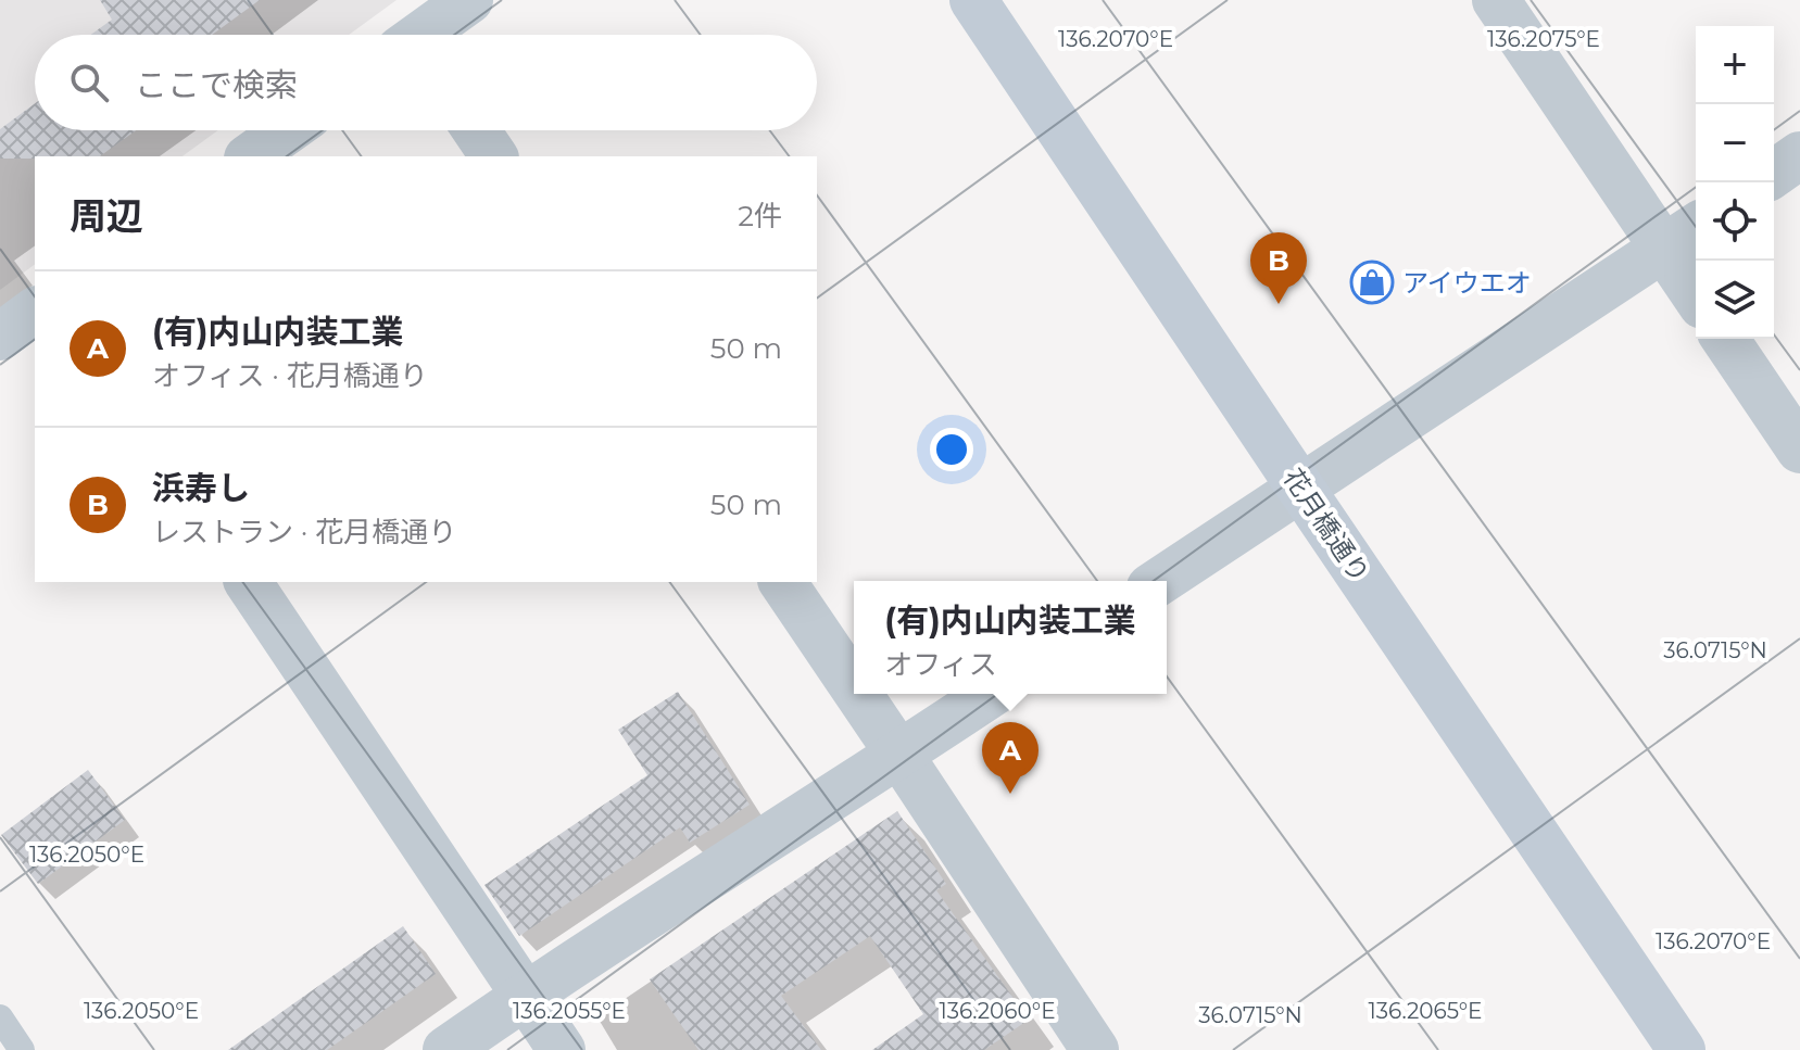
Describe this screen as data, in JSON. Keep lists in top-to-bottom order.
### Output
{
  "streets": {
    "street": ["花月橋通り"]
  },
  "places": {
    "shop": ["アイウエオ"]
  },
  "page": {
    "map_buttons": ["+", "−"],
    "search": "ここで検索",
    "heading": ["周辺", "2件"],
    "pins": ["B", "A"],
    "list": [
      {
        "mark": "A",
        "name": "(有)内山内装工業",
        "note": "オフィス · 花月橋通り",
        "value": "50 m"
      },
      {
        "mark": "B",
        "name": "浜寿し",
        "note": "レストラン · 花月橋通り",
        "value": "50 m"
      }
    ],
    "popup": ["(有)内山内装工業", "オフィス"]
  },
  "coordinates": [
    "136.2070°E",
    "136.2075°E",
    "36.0715°N",
    "136.2050°E",
    "136.2055°E",
    "136.2060°E",
    "136.2065°E"
  ]
}
